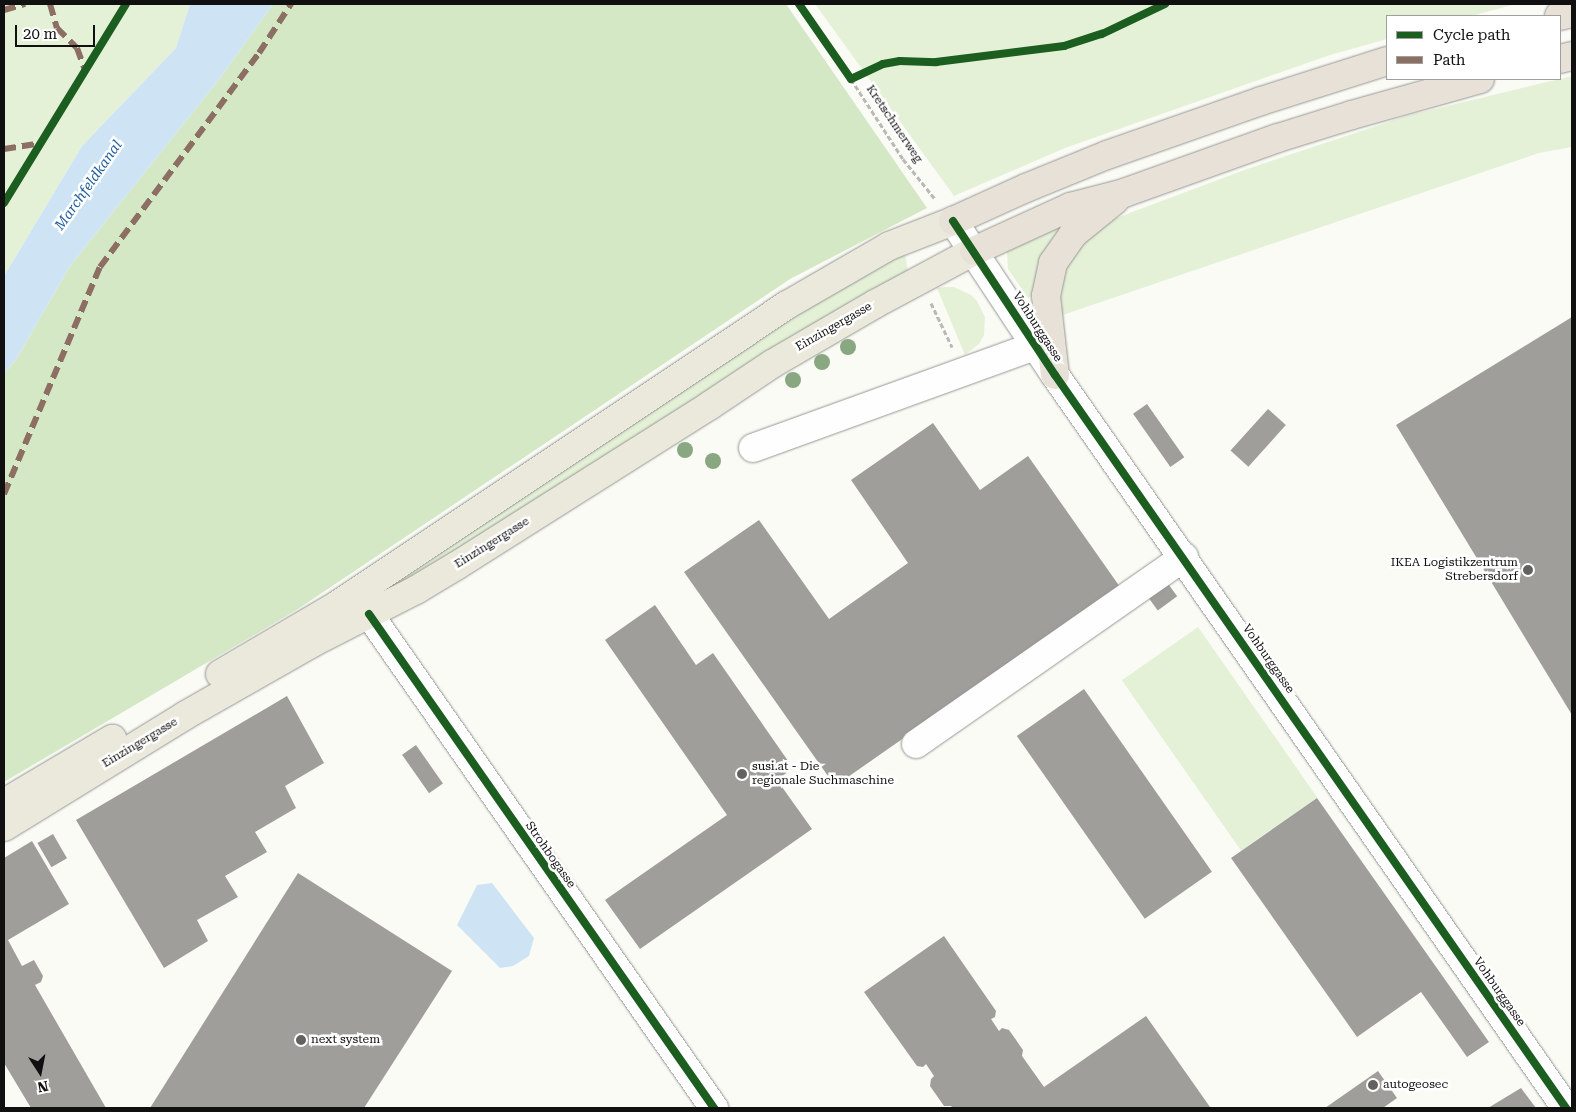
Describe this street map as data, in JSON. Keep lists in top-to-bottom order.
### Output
{
  "streets": {
    "main road": ["Einzingergasse"],
    "street": ["Vohburggasse", "Strohbogasse"],
    "path": ["Kretschmerweg"]
  },
  "crossings": [
    ["Kretschmerweg", "Einzingergasse"],
    ["Kretschmerweg", "Vohburggasse"],
    ["Einzingergasse", "Vohburggasse"],
    ["Einzingergasse", "Strohbogasse"]
  ],
  "water": ["Marchfeldkanal"],
  "places": [
    "IKEA Logistikzentrum Strebersdorf",
    "susi.at - Die regionale Suchmaschine",
    "next system",
    "autogeosec"
  ],
  "legend": ["Cycle path", "Path"],
  "scale_bar": "20 m",
  "north": "bottom"
}
